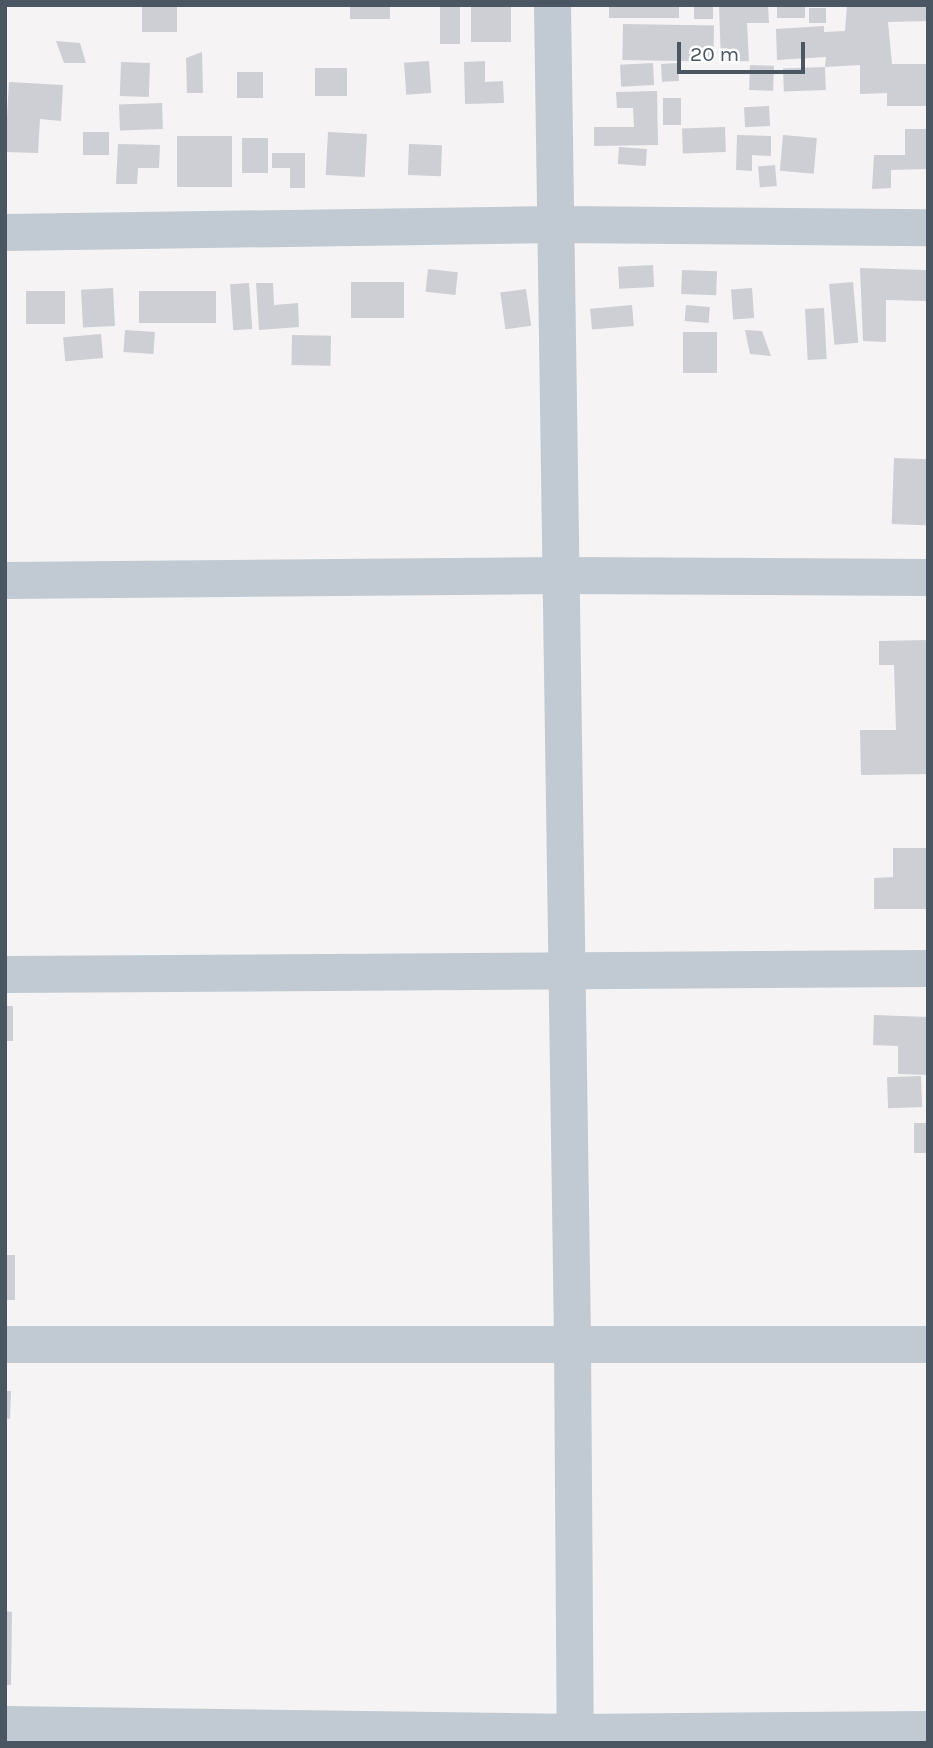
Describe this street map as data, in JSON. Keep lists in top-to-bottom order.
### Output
{
  "scale_bar": "20 m"
}
